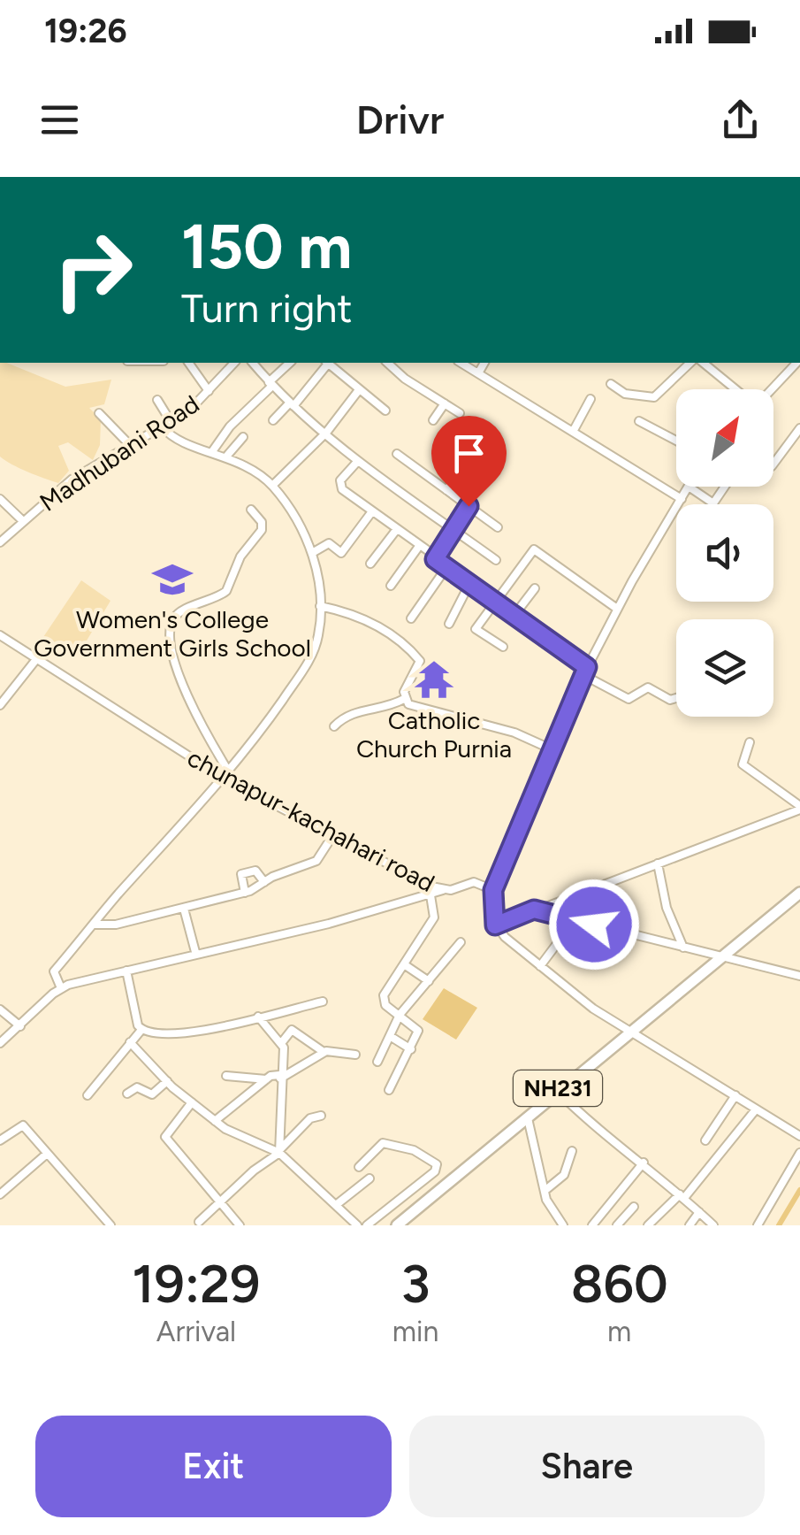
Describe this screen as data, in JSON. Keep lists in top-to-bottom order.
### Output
{
  "streets": {
    "highway": ["NH231"],
    "street": ["Madhubani Road", "chunapur-kachahari road"]
  },
  "places": {
    "school or university": ["Women's College Government Girls School"],
    "temple": ["Catholic Church Purnia"]
  },
  "north": "top right",
  "page": {
    "status": "19:26",
    "header": "Drivr",
    "turn": ["150 m", "Turn right"],
    "eta": [
      "19:29",
      "Arrival",
      "3",
      "min",
      "860",
      "m"
    ],
    "buttons": ["Exit", "Share"]
  }
}
